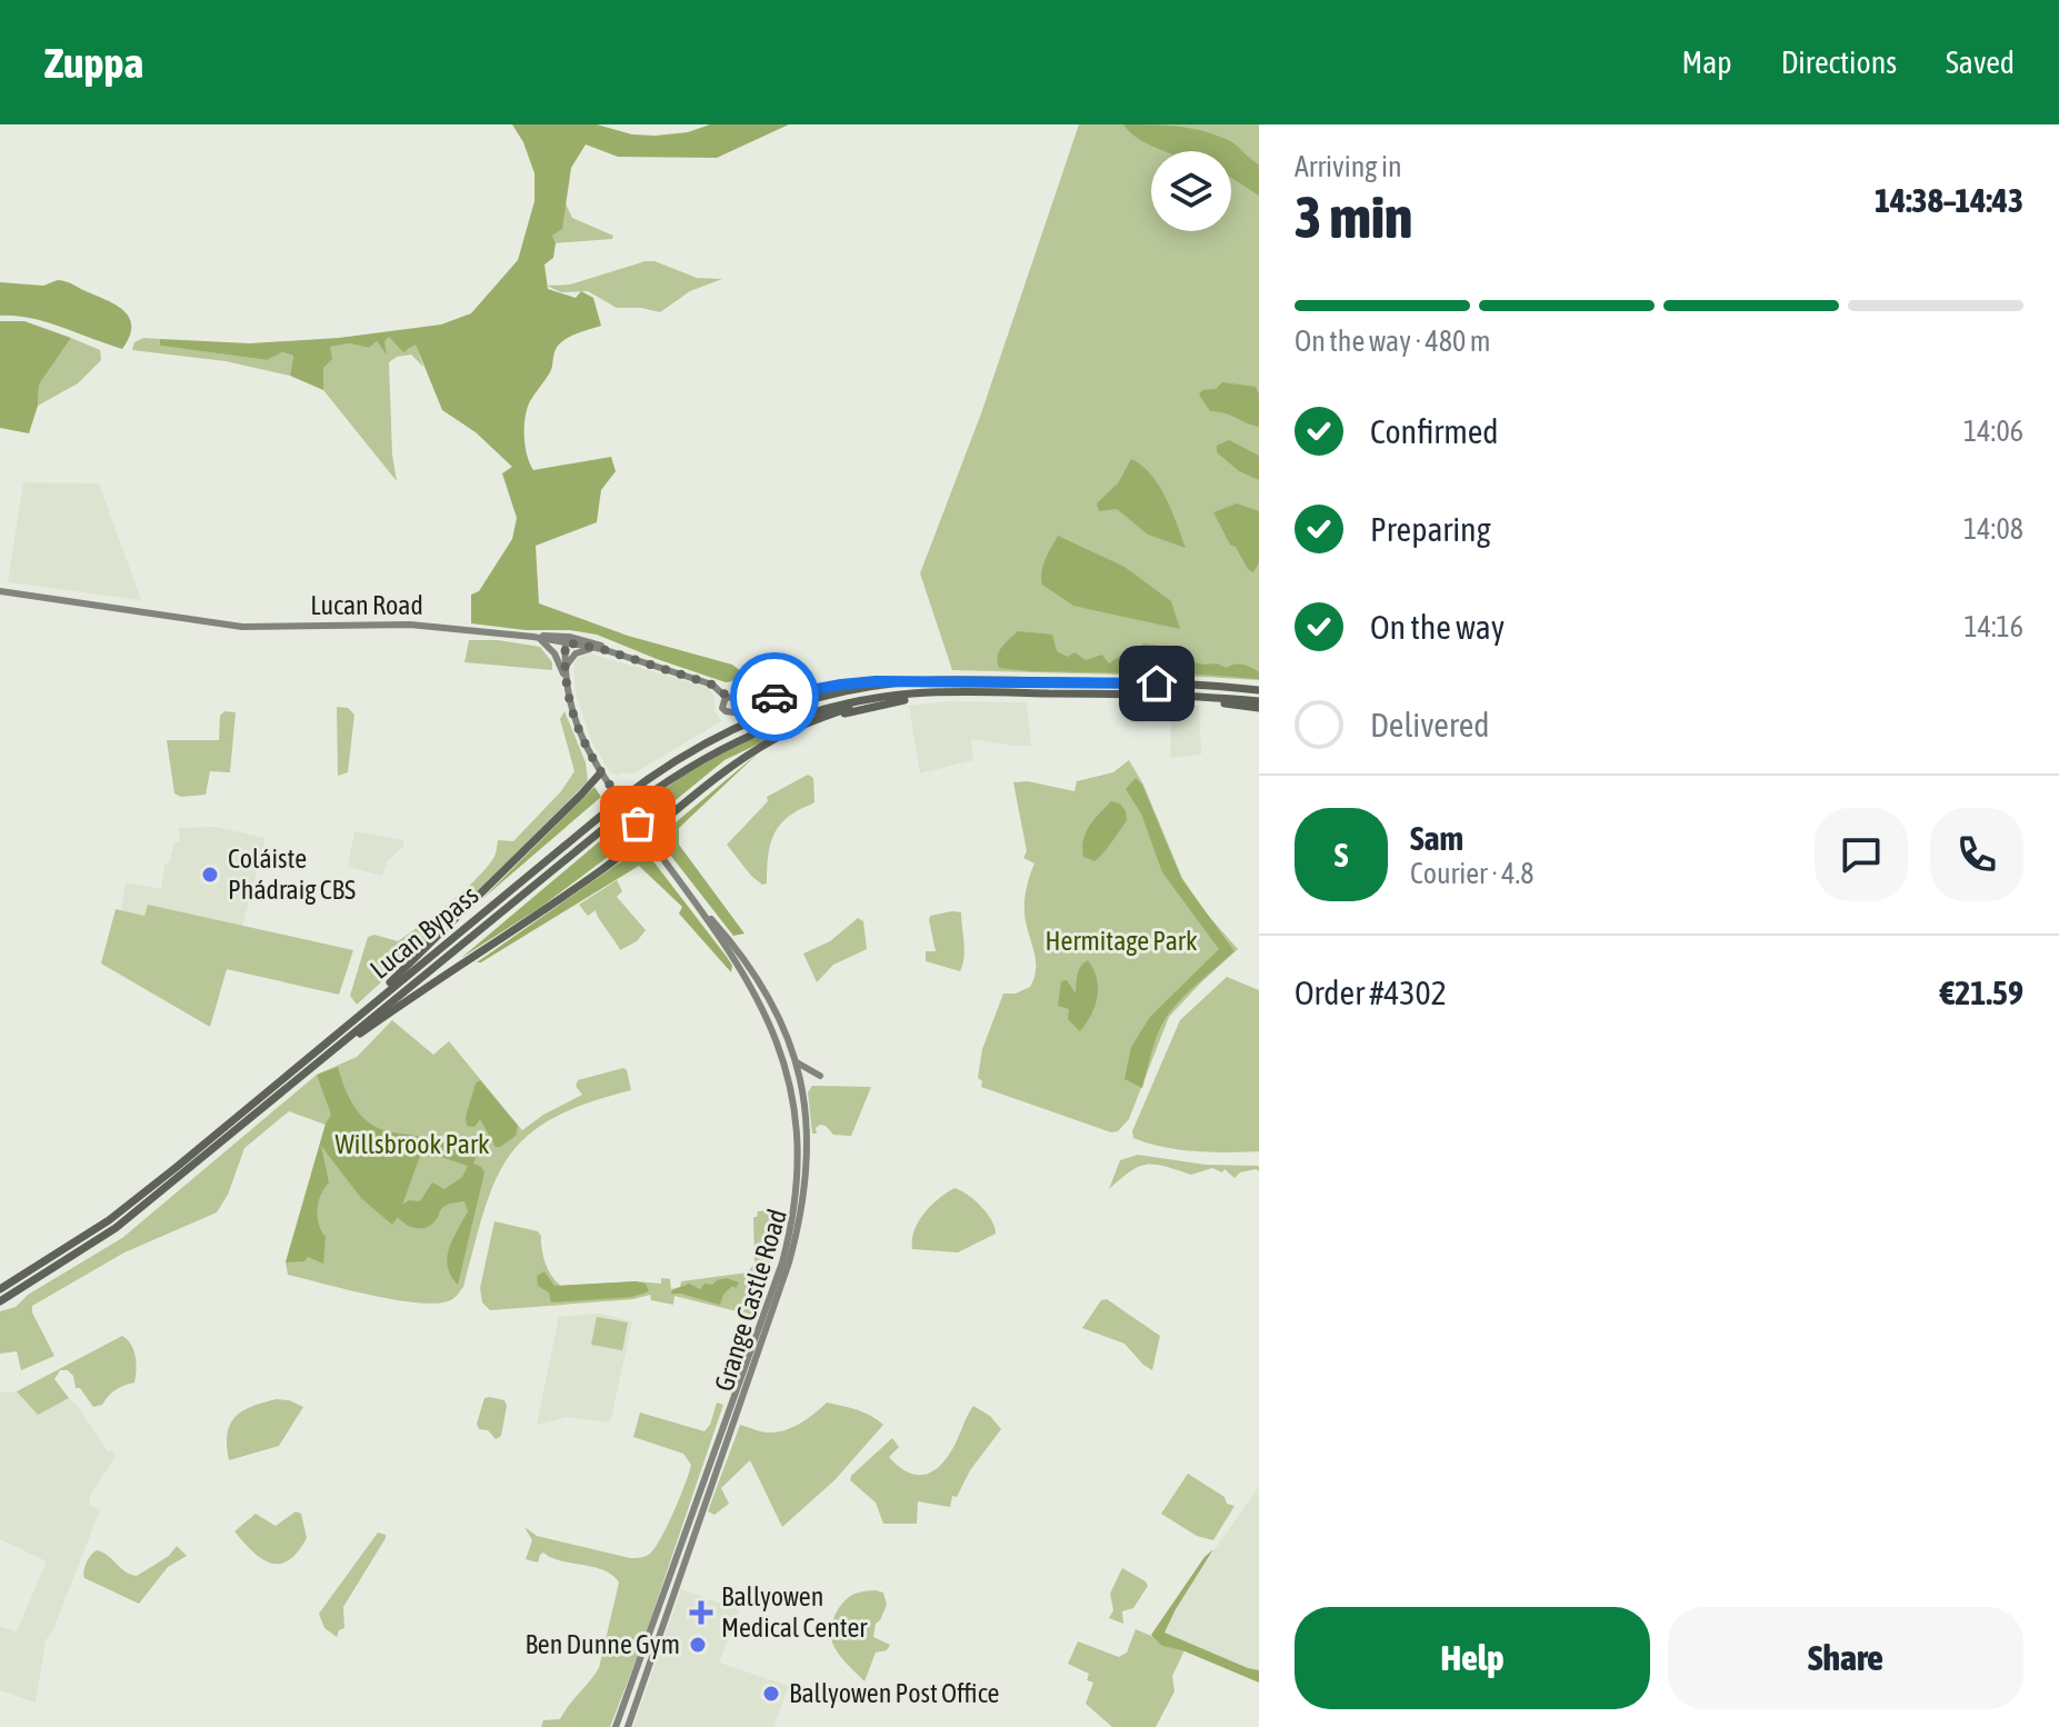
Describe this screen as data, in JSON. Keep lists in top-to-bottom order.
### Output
{
  "streets": {
    "highway": ["Lucan Bypass"],
    "main road": ["Lucan Road", "Grange Castle Road"]
  },
  "crossings": [
    ["Lucan Road", "Grange Castle Road"]
  ],
  "parks": ["Hermitage Park", "Willsbrook Park"],
  "places": {
    "other": ["Coláiste Phádraig CBS", "Ben Dunne Gym", "Ballyowen Post Office"],
    "health": ["Ballyowen Medical Center"]
  },
  "page": {
    "header": "Zuppa",
    "nav": ["Map", "Directions", "Saved"],
    "heading": ["3 min", "Arriving in", "14:38–14:43"],
    "panel": [
      "Sam",
      "Courier · 4.8",
      "Order #4302",
      "€21.59"
    ],
    "bar": "On the way · 480 m",
    "list": [
      ["Confirmed", "14:06"],
      ["Preparing", "14:08"],
      ["On the way", "14:16"],
      "Delivered"
    ],
    "round": "S",
    "buttons": ["Help", "Share"]
  }
}
